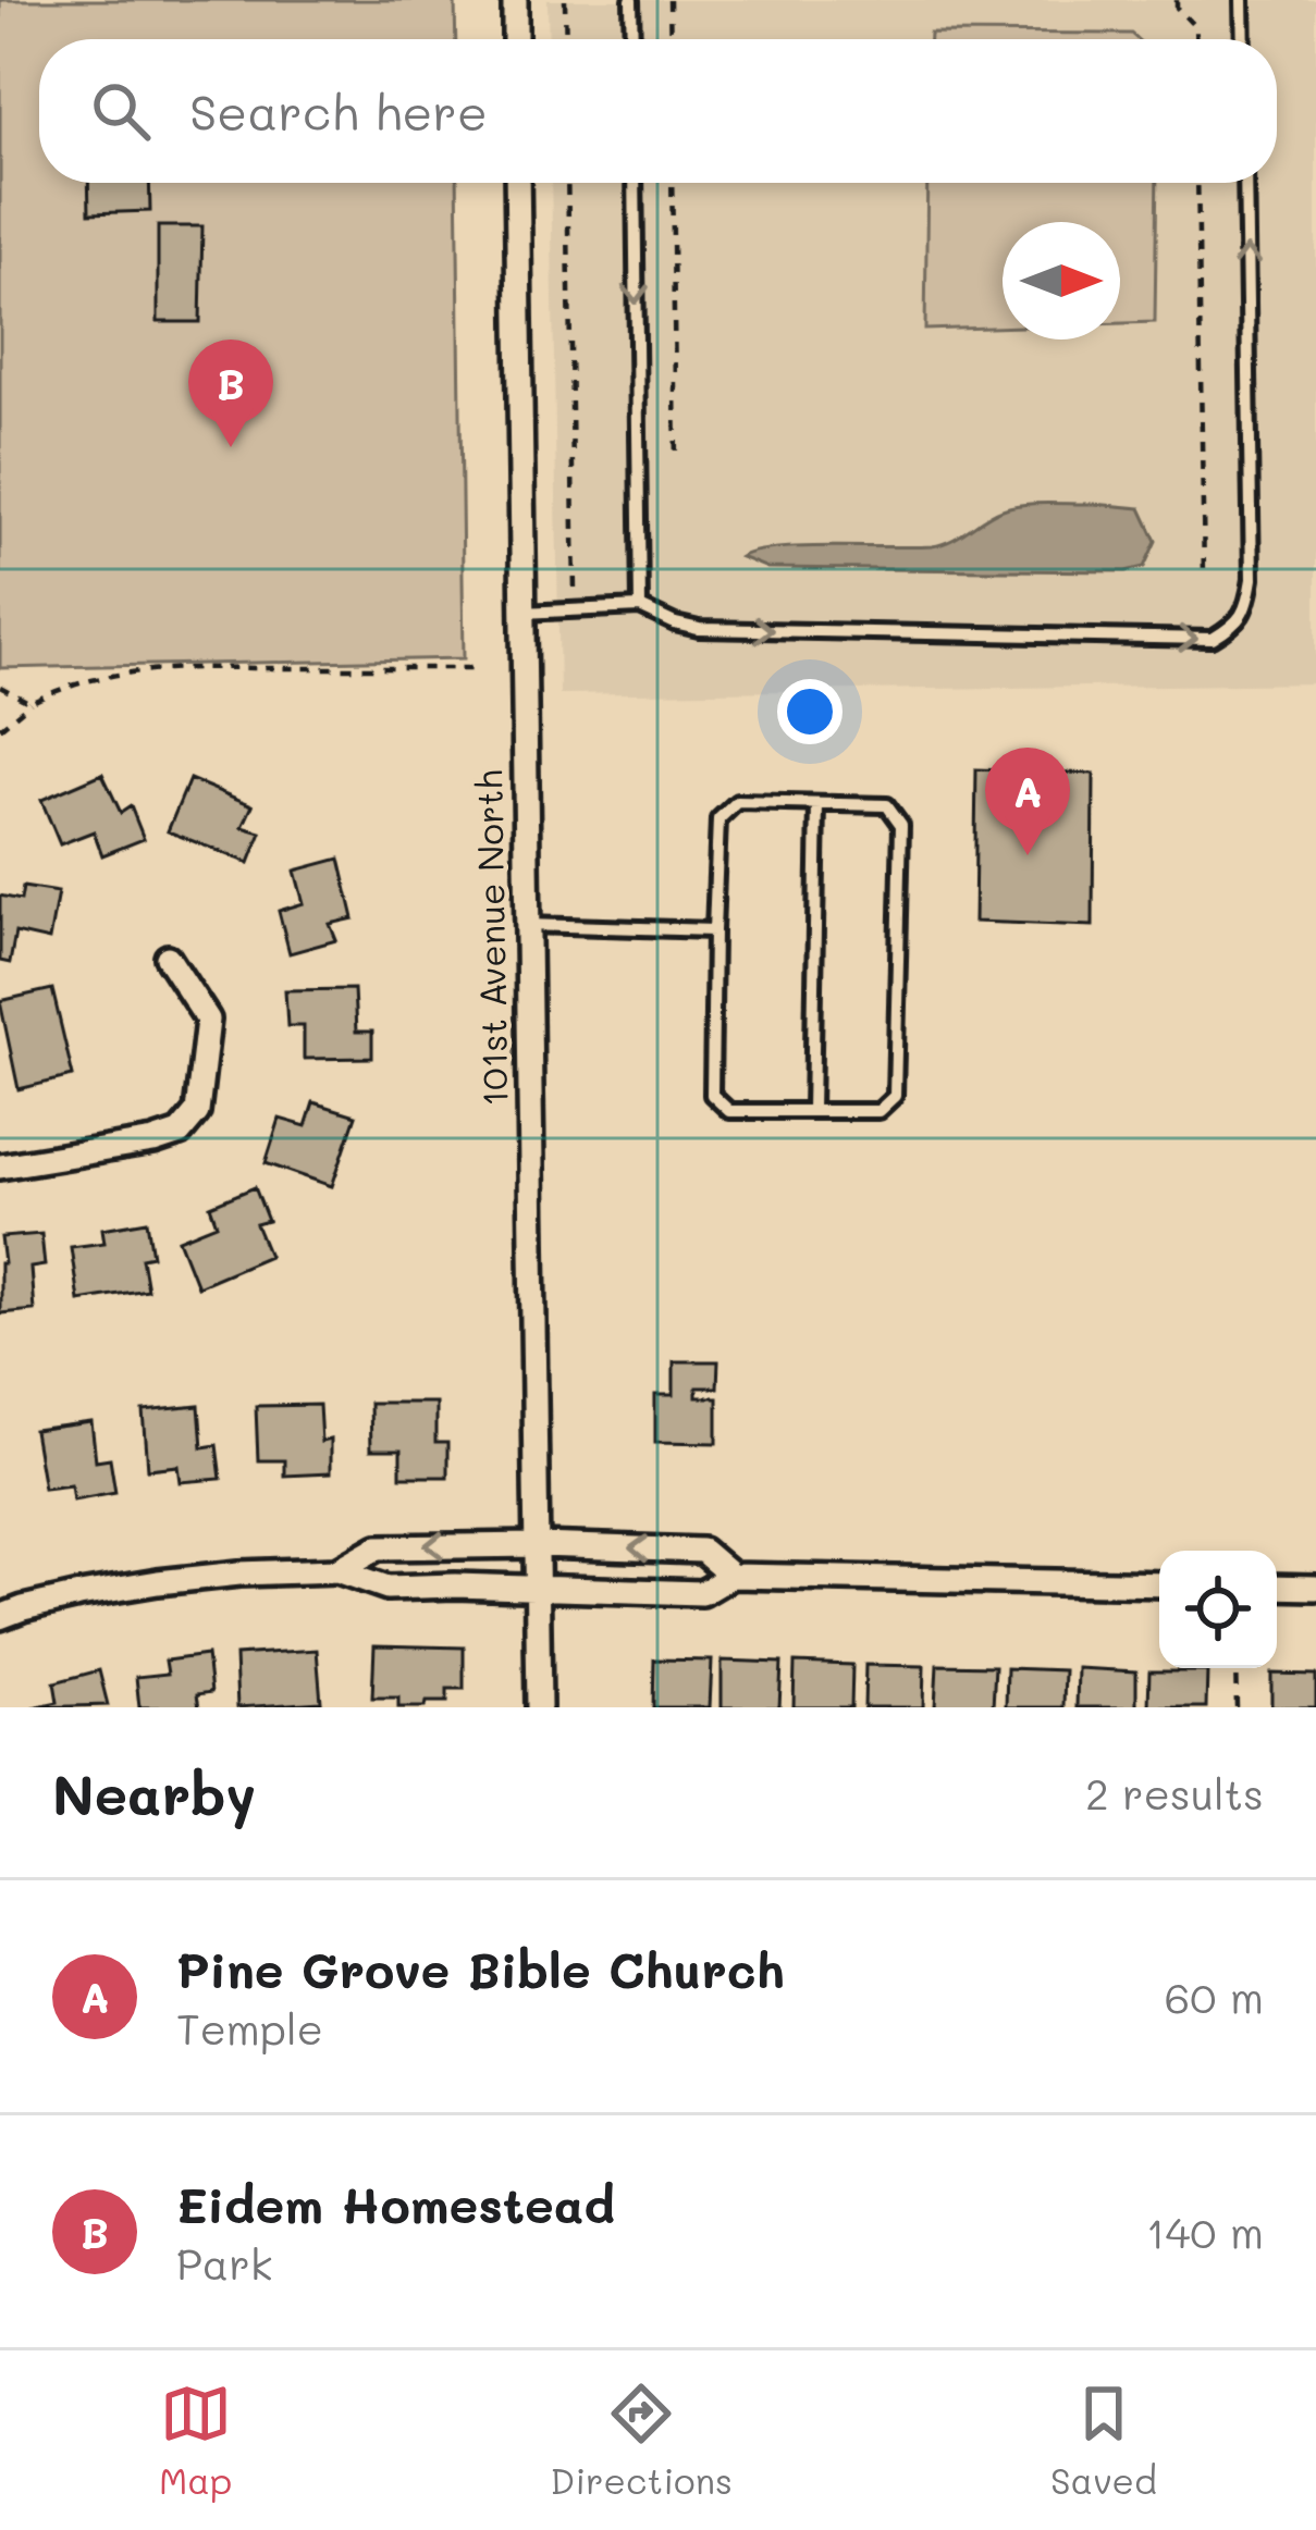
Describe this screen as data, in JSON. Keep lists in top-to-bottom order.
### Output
{
  "streets": {
    "street": ["101st Avenue North"]
  },
  "north": "right",
  "page": {
    "search": "Search here",
    "pins": ["B", "A"],
    "heading": ["Nearby", "2 results"],
    "list": [
      {
        "mark": "A",
        "name": "Pine Grove Bible Church",
        "note": "Temple",
        "value": "60 m"
      },
      {
        "mark": "B",
        "name": "Eidem Homestead",
        "note": "Park",
        "value": "140 m"
      }
    ],
    "nav": ["Map", "Directions", "Saved"]
  }
}
